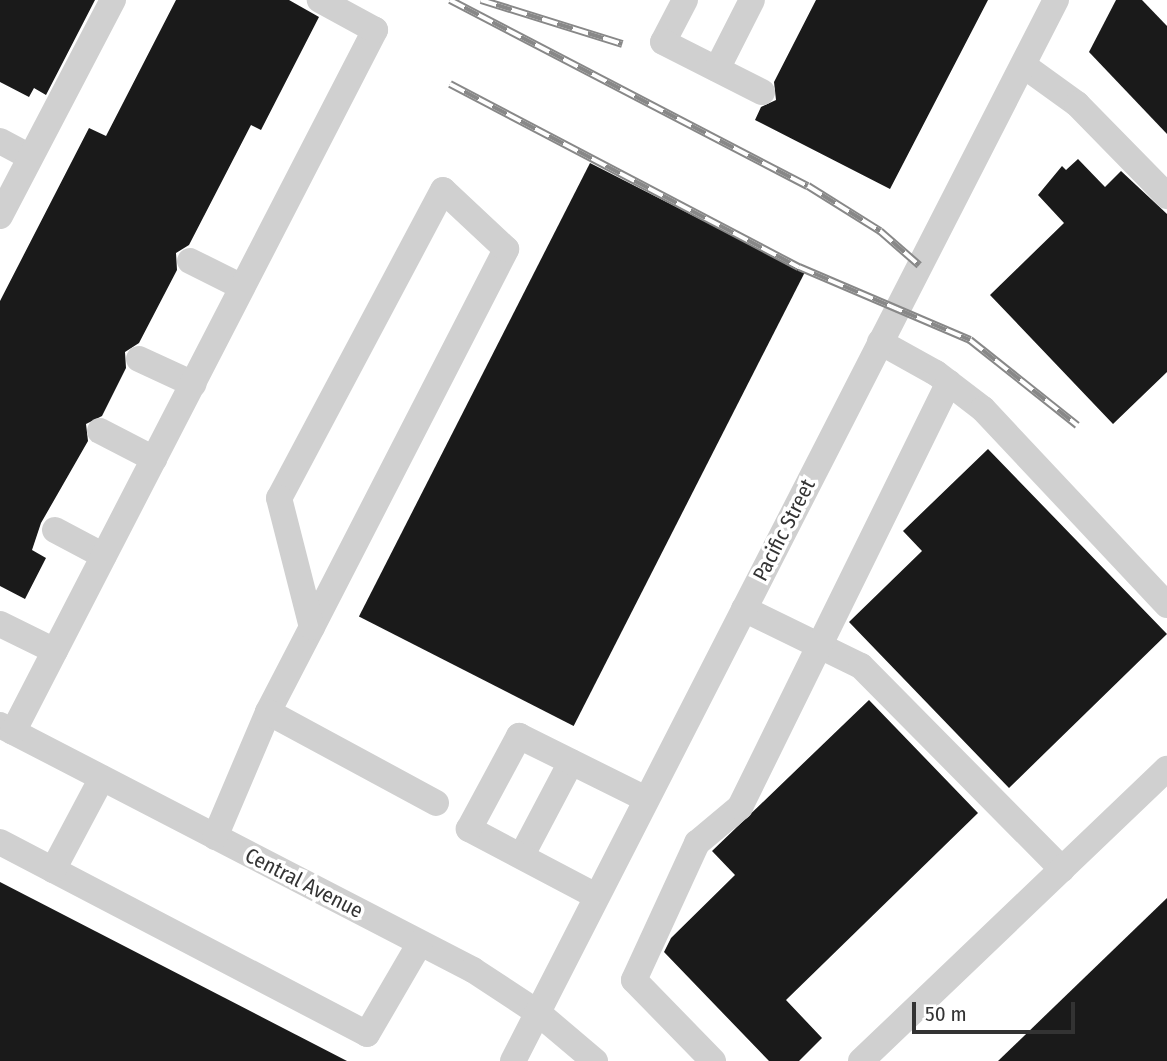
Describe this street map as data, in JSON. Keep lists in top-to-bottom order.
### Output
{
  "streets": {
    "street": ["Pacific Street", "Central Avenue"]
  },
  "crossings": [
    ["Pacific Street", "Central Avenue"]
  ],
  "scale_bar": "50 m"
}
